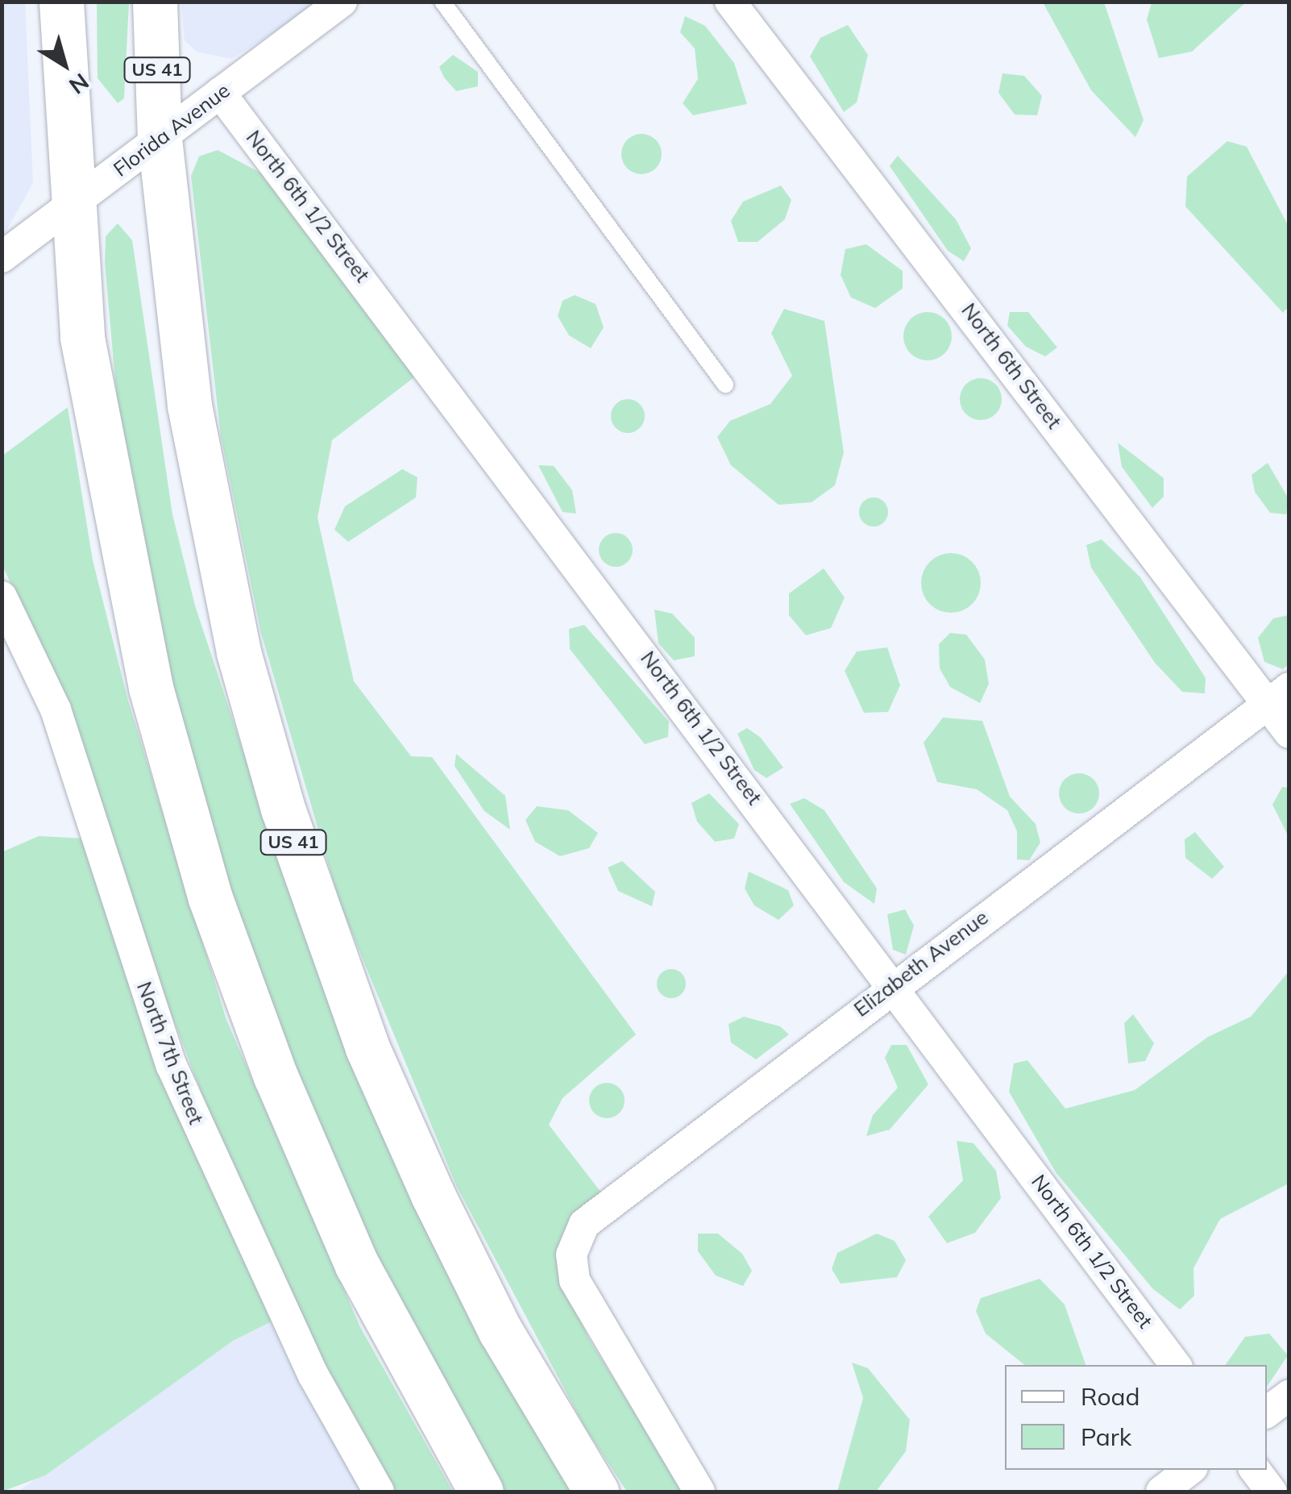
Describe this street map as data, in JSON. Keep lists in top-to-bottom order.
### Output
{
  "streets": {
    "main road": ["US 41"],
    "street": [
      "Florida Avenue",
      "North 6th 1/2 Street",
      "North 6th Street",
      "Elizabeth Avenue",
      "North 7th Street"
    ]
  },
  "crossings": [
    ["US 41", "Florida Avenue"],
    ["Florida Avenue", "North 6th 1/2 Street"],
    ["North 6th 1/2 Street", "Elizabeth Avenue"],
    ["North 6th Street", "Elizabeth Avenue"]
  ],
  "legend": ["Road", "Park"],
  "north": "bottom right"
}
